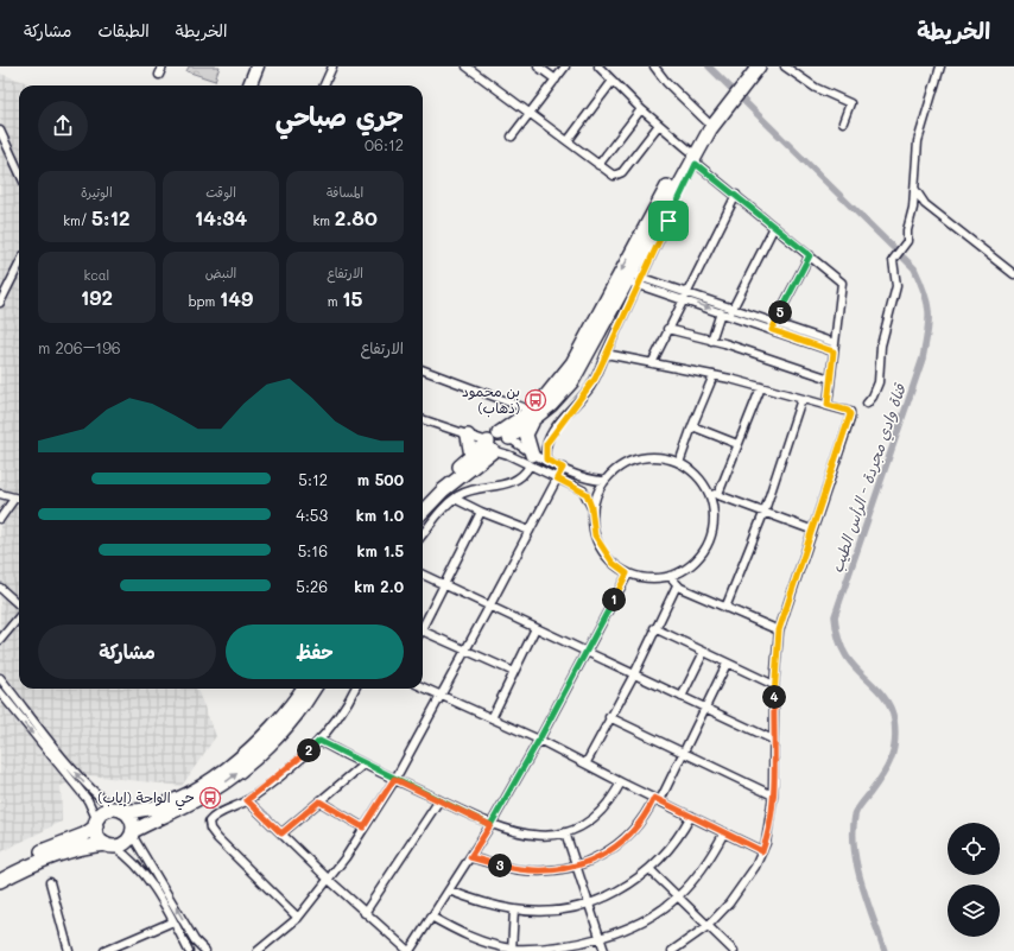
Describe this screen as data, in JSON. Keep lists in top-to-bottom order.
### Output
{
  "water": ["قناة وادي مجردة - الرأس الطيب"],
  "places": {
    "bus stop": ["بن محمود (ذهاب)", "حي الواحة (إياب)"]
  },
  "page": {
    "header": "الخريطة",
    "nav": ["الخريطة", "الطبقات", "مشاركة"],
    "heading": ["جري صباحي", "06:12"],
    "stats": [
      ["المسافة", "2.80 km"],
      ["الوقت", "14:34"],
      ["الوتيرة", "5:12 /km"],
      ["الارتفاع", "15 m"],
      ["النبض", "149 bpm"],
      ["kcal", "192"]
    ],
    "pins": [
      "5",
      "1",
      "4",
      "2",
      "3"
    ],
    "chart": ["الارتفاع", "196–206 m"],
    "list": [
      {
        "name": "500 m",
        "note": "5:12"
      },
      {
        "name": "1.0 km",
        "note": "4:53"
      },
      {
        "name": "1.5 km",
        "note": "5:16"
      },
      {
        "name": "2.0 km",
        "note": "5:26"
      }
    ],
    "buttons": ["حفظ", "مشاركة"]
  }
}
